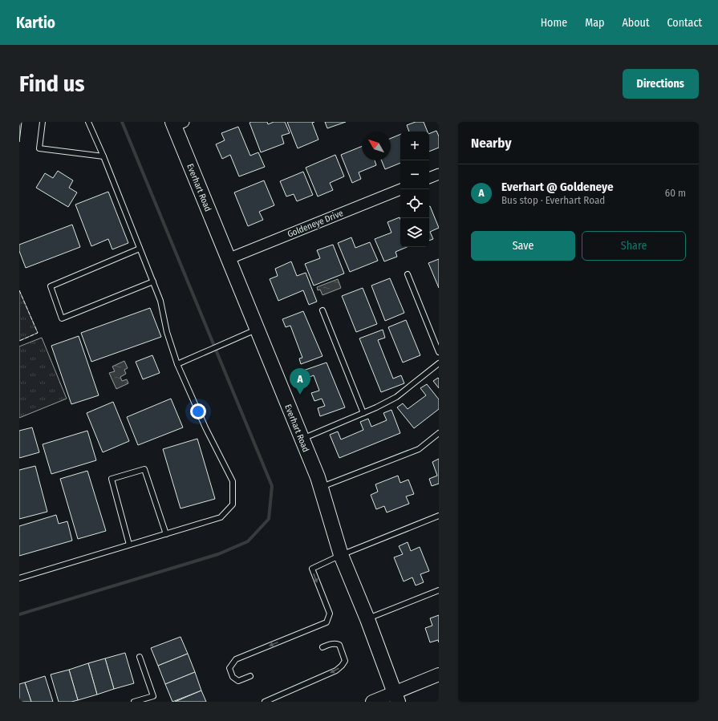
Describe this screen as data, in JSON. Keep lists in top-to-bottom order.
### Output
{
  "streets": {
    "main road": ["Everhart Road"],
    "street": ["Goldeneye Drive"]
  },
  "crossings": [
    ["Everhart Road", "Goldeneye Drive"]
  ],
  "north": "top left",
  "page": {
    "header": "Kartio",
    "nav": [
      "Home",
      "Map",
      "About",
      "Contact"
    ],
    "buttons": [
      "Directions",
      ["Save", "Share"]
    ],
    "title": "Find us",
    "heading": "Nearby",
    "map_buttons": ["+", "−"],
    "list": [
      {
        "mark": "A",
        "name": "Everhart @ Goldeneye",
        "note": "Bus stop · Everhart Road",
        "value": "60 m"
      }
    ],
    "pins": "A"
  }
}
